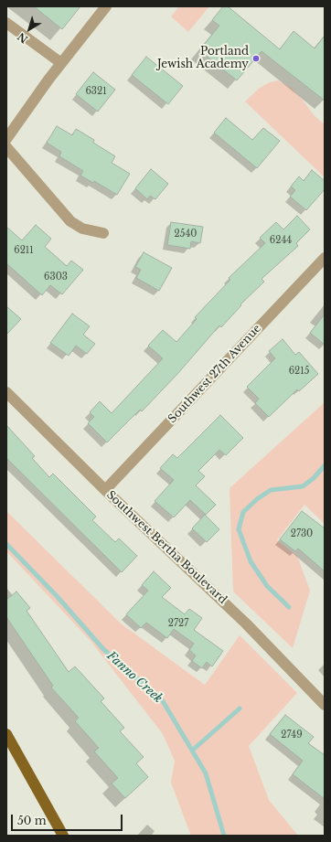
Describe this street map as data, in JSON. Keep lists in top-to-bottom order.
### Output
{
  "streets": {
    "street": ["Southwest 27th Avenue", "Southwest Bertha Boulevard"]
  },
  "crossings": [
    ["Southwest 27th Avenue", "Southwest Bertha Boulevard"]
  ],
  "water": ["Fanno Creek"],
  "places": ["Portland Jewish Academy"],
  "house_numbers": [
    "6321",
    "2540",
    "6244",
    "6211",
    "6303",
    "6215",
    "2730",
    "2727",
    "2749"
  ],
  "scale_bar": "50 m",
  "north": "bottom left"
}
